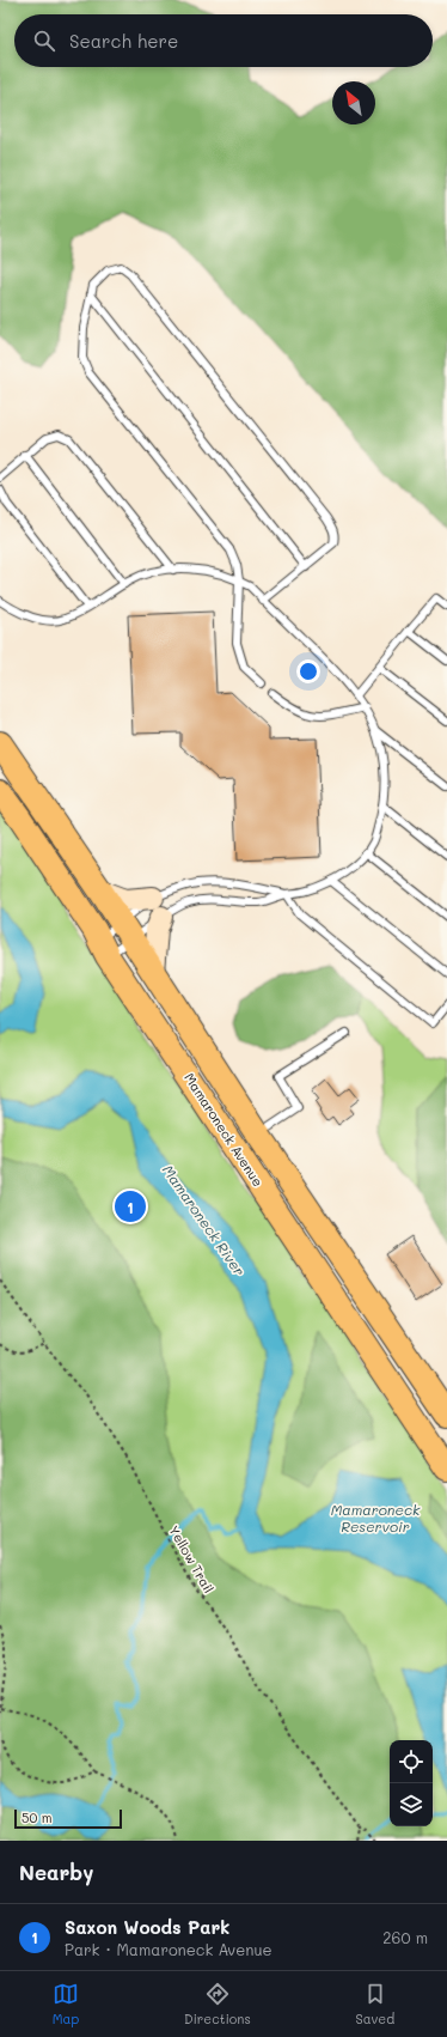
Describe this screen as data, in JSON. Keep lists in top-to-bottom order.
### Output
{
  "streets": {
    "main road": ["Mamaroneck Avenue"],
    "path": ["Yellow Trail"]
  },
  "water": ["Mamaroneck River", "Mamaroneck Reservoir"],
  "scale_bar": "50 m",
  "north": "top left",
  "page": {
    "search": "Search here",
    "pins": "1",
    "scale": "50 m",
    "heading": "Nearby",
    "list": [
      {
        "mark": "1",
        "name": "Saxon Woods Park",
        "note": "Park · Mamaroneck Avenue",
        "value": "260 m"
      }
    ],
    "nav": ["Map", "Directions", "Saved"]
  }
}
